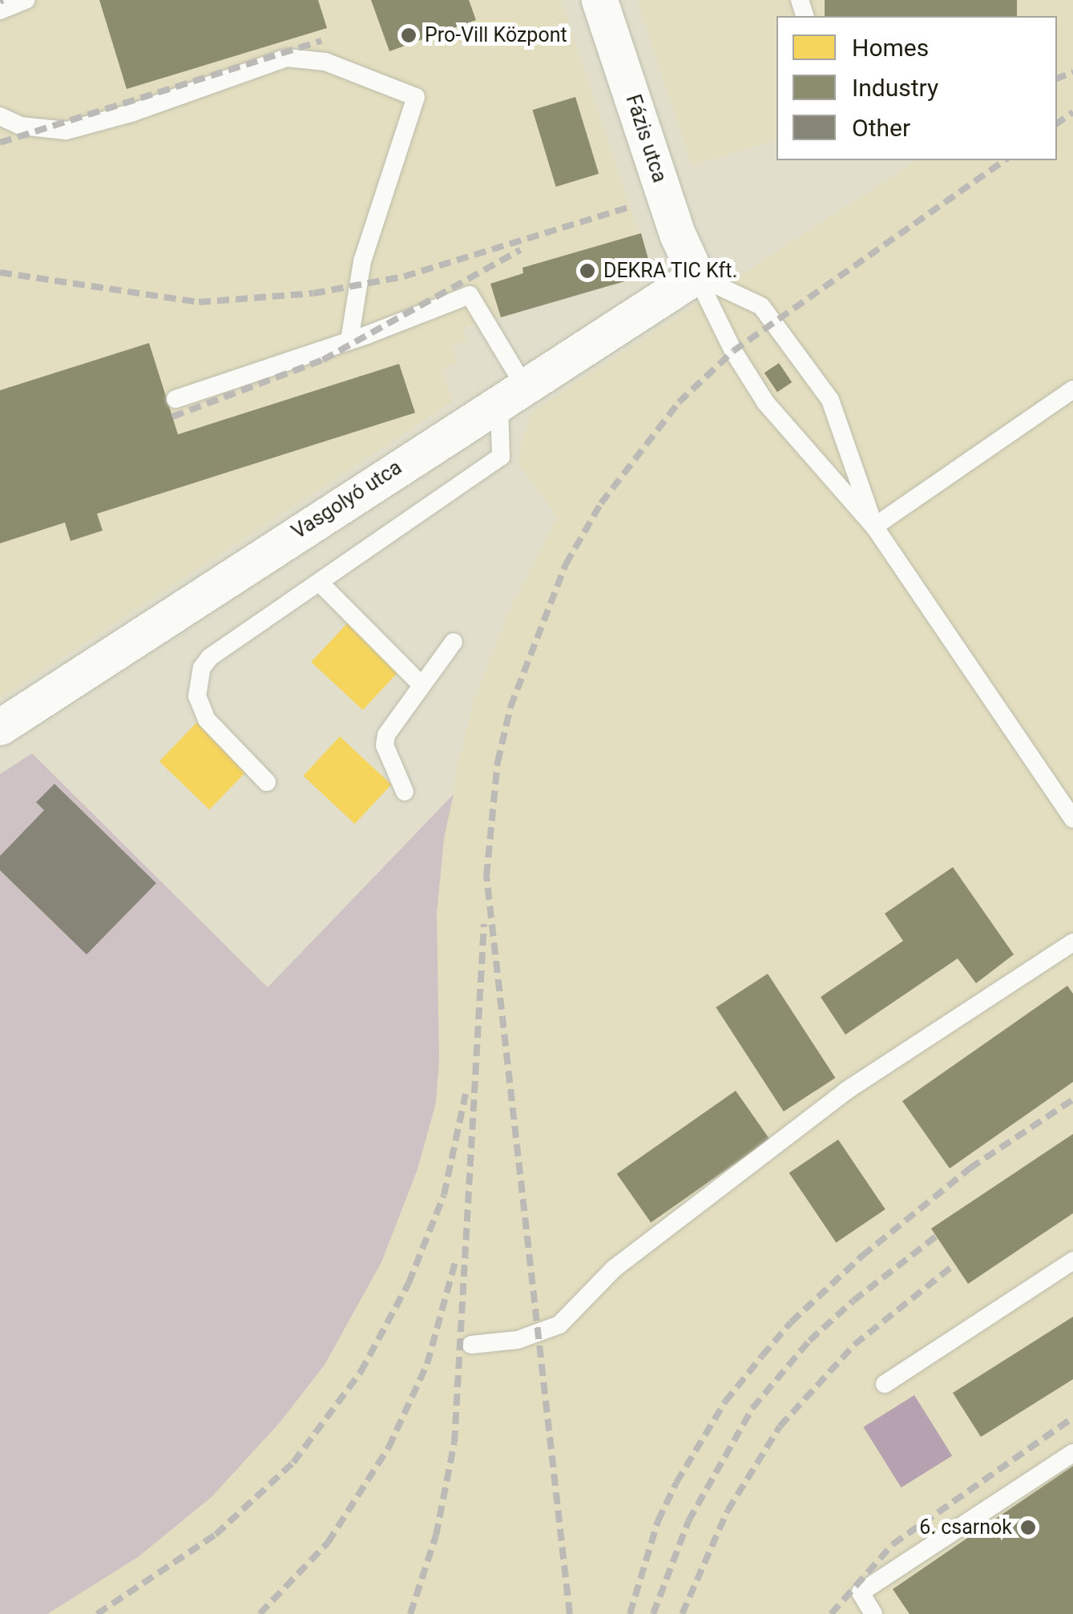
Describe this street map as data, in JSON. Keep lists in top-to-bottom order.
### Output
{
  "streets": {
    "street": ["Fázis utca", "Vasgolyó utca"]
  },
  "crossings": [
    ["Fázis utca", "Vasgolyó utca"]
  ],
  "places": ["Pro-Vill Központ", "DEKRA TIC Kft.", "6. csarnok"],
  "legend": ["Homes", "Industry", "Other"]
}
